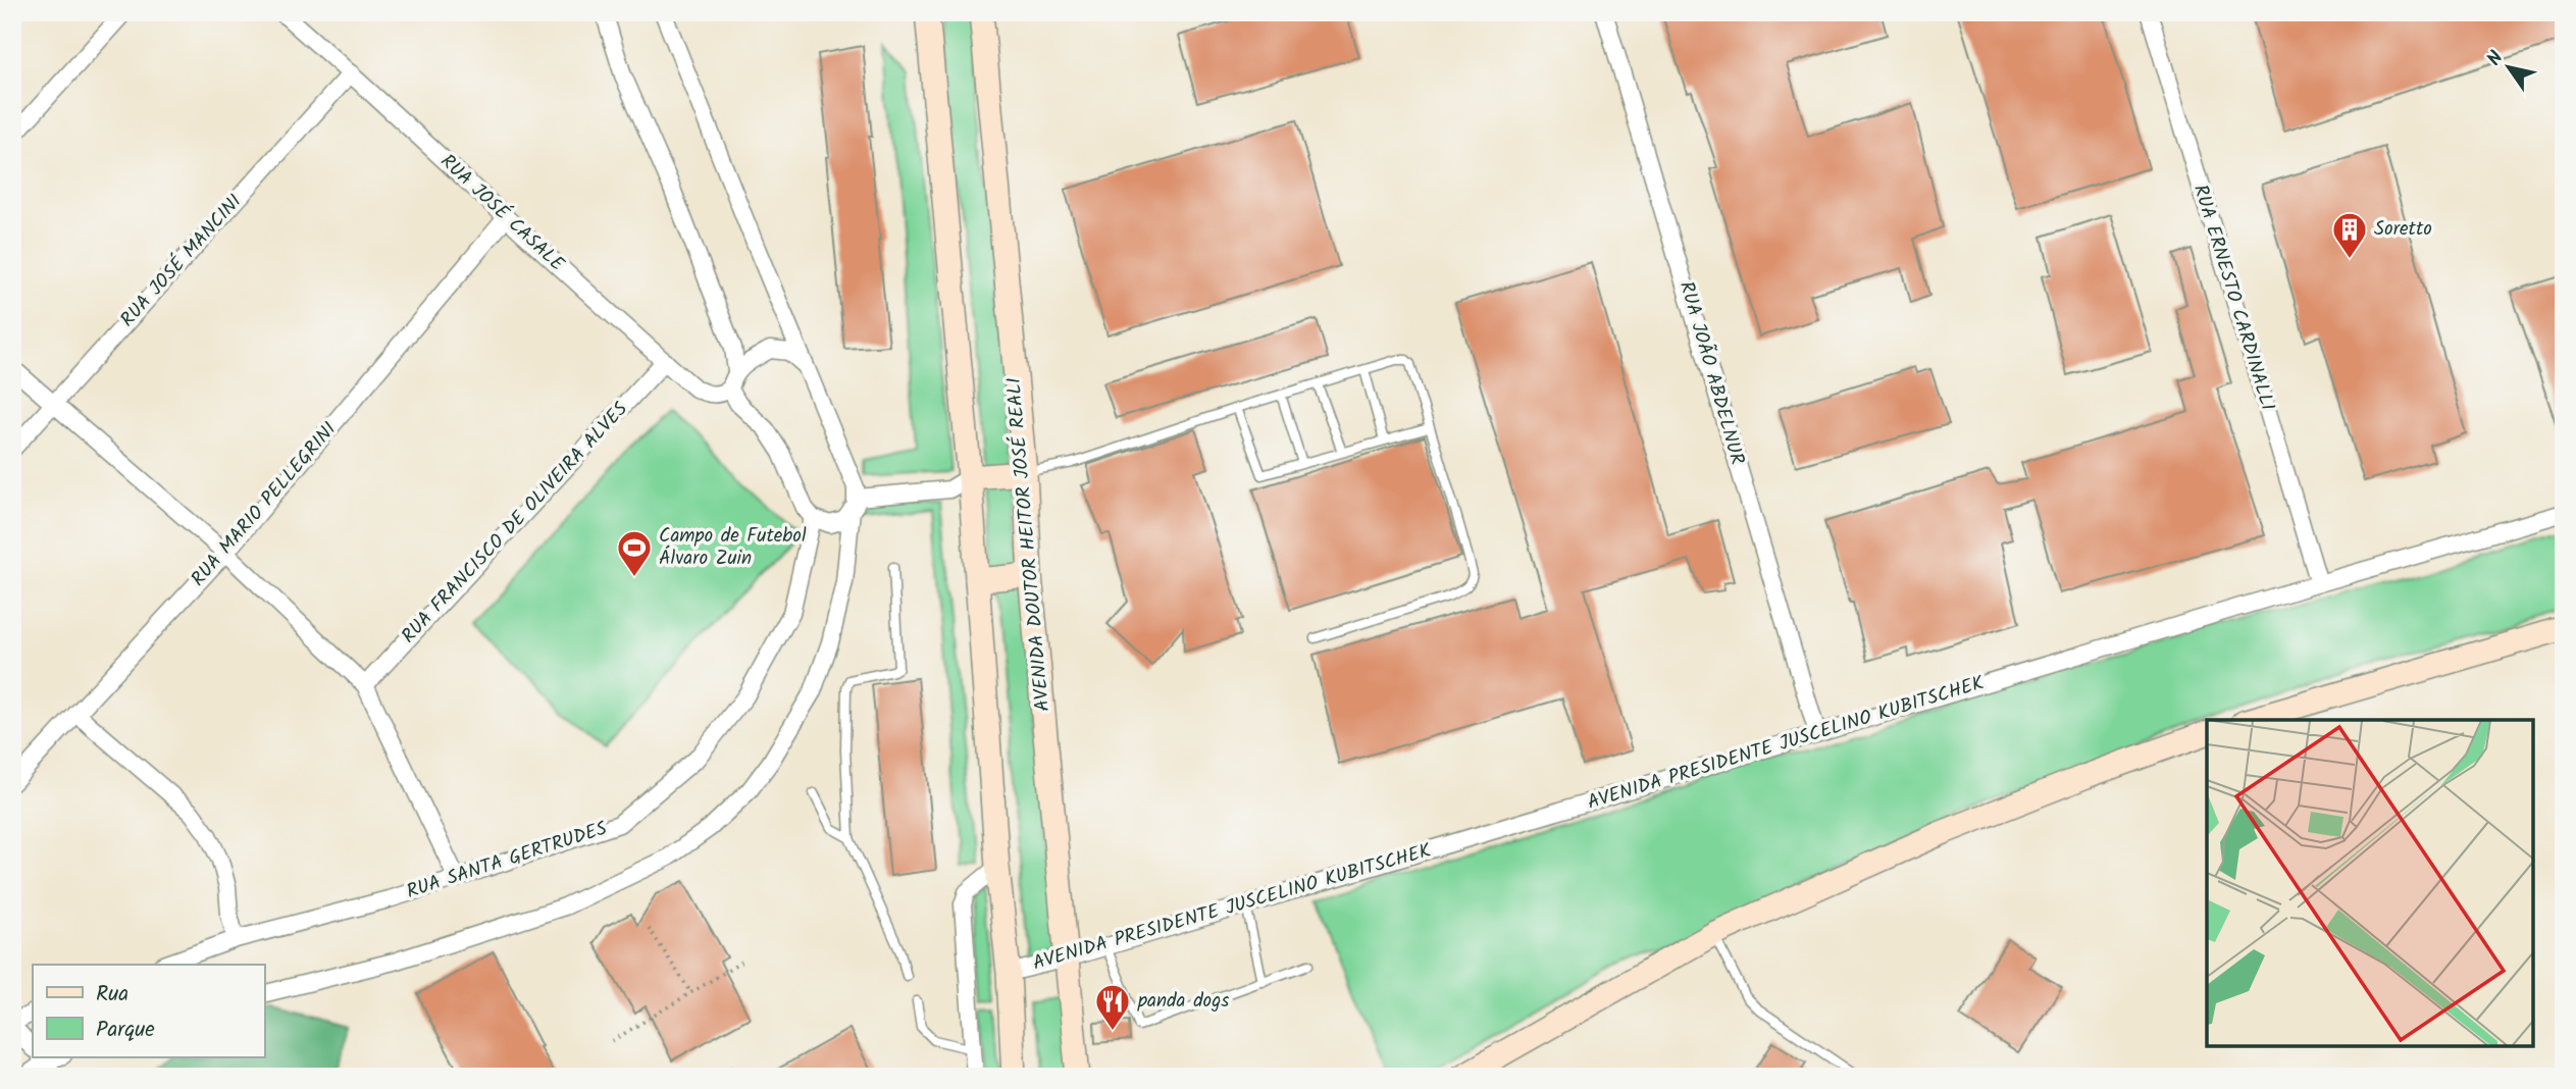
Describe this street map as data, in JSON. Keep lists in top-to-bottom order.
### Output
{
  "streets": {
    "main road": ["AVENIDA DOUTOR HEITOR JOSÉ REALI"],
    "street": [
      "RUA JOSÉ CASALE",
      "RUA JOSÉ MANCINI",
      "RUA ERNESTO CARDINALLI",
      "RUA JOÃO ABDELNUR",
      "RUA MARIO PELLEGRINI",
      "RUA FRANCISCO DE OLIVEIRA ALVES",
      "AVENIDA PRESIDENTE JUSCELINO KUBITSCHEK",
      "RUA SANTA GERTRUDES"
    ]
  },
  "crossings": [
    ["RUA JOSÉ CASALE", "RUA JOSÉ MANCINI"],
    ["RUA JOSÉ CASALE", "RUA MARIO PELLEGRINI"],
    ["RUA JOSÉ CASALE", "RUA FRANCISCO DE OLIVEIRA ALVES"],
    ["RUA ERNESTO CARDINALLI", "AVENIDA PRESIDENTE JUSCELINO KUBITSCHEK"],
    ["RUA JOÃO ABDELNUR", "AVENIDA PRESIDENTE JUSCELINO KUBITSCHEK"],
    ["AVENIDA DOUTOR HEITOR JOSÉ REALI", "AVENIDA PRESIDENTE JUSCELINO KUBITSCHEK"]
  ],
  "places": {
    "building": ["Soretto"],
    "sports": ["Campo de Futebol Álvaro Zuin"],
    "restaurant": ["panda dogs"]
  },
  "legend": ["Rua", "Parque"],
  "north": "top left"
}
